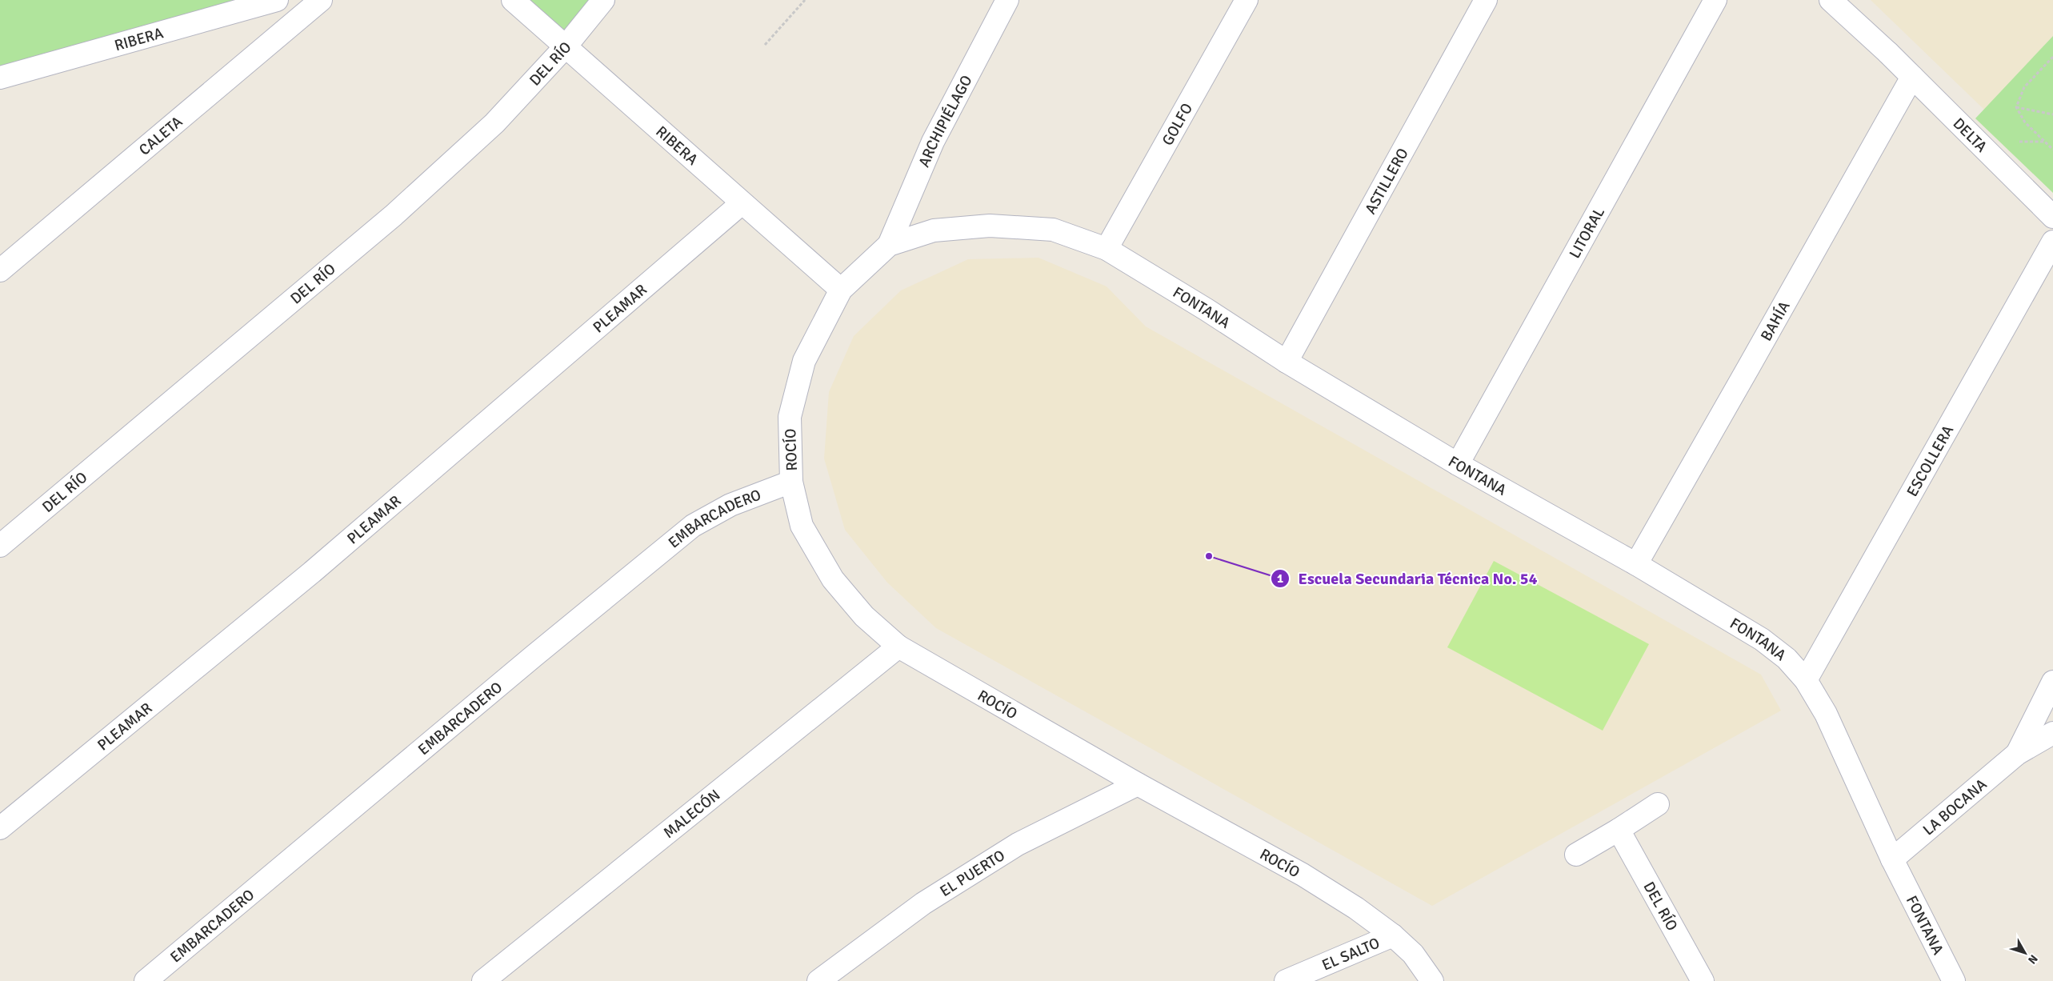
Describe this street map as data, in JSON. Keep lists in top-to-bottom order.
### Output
{
  "streets": {
    "street": [
      "RIBERA",
      "DEL RÍO",
      "ARCHIPIÉLAGO",
      "GOLFO",
      "CALETA",
      "DELTA",
      "ASTILLERO",
      "LITORAL",
      "FONTANA",
      "PLEAMAR",
      "BAHÍA",
      "ROCÍO",
      "ESCOLLERA",
      "EMBARCADERO",
      "LA BOCANA",
      "MALECÓN",
      "EL PUERTO",
      "EL SALTO"
    ]
  },
  "crossings": [
    ["RIBERA", "DEL RÍO"],
    ["RIBERA", "FONTANA"],
    ["RIBERA", "PLEAMAR"],
    ["RIBERA", "ROCÍO"],
    ["ARCHIPIÉLAGO", "FONTANA"],
    ["GOLFO", "FONTANA"],
    ["DELTA", "BAHÍA"],
    ["ASTILLERO", "FONTANA"],
    ["LITORAL", "FONTANA"],
    ["FONTANA", "BAHÍA"],
    ["FONTANA", "ROCÍO"],
    ["FONTANA", "ESCOLLERA"],
    ["FONTANA", "LA BOCANA"],
    ["ROCÍO", "EMBARCADERO"],
    ["ROCÍO", "MALECÓN"],
    ["ROCÍO", "EL PUERTO"],
    ["ROCÍO", "EL SALTO"]
  ],
  "places": ["Escuela Secundaria Técnica No. 54"],
  "north": "bottom right"
}
